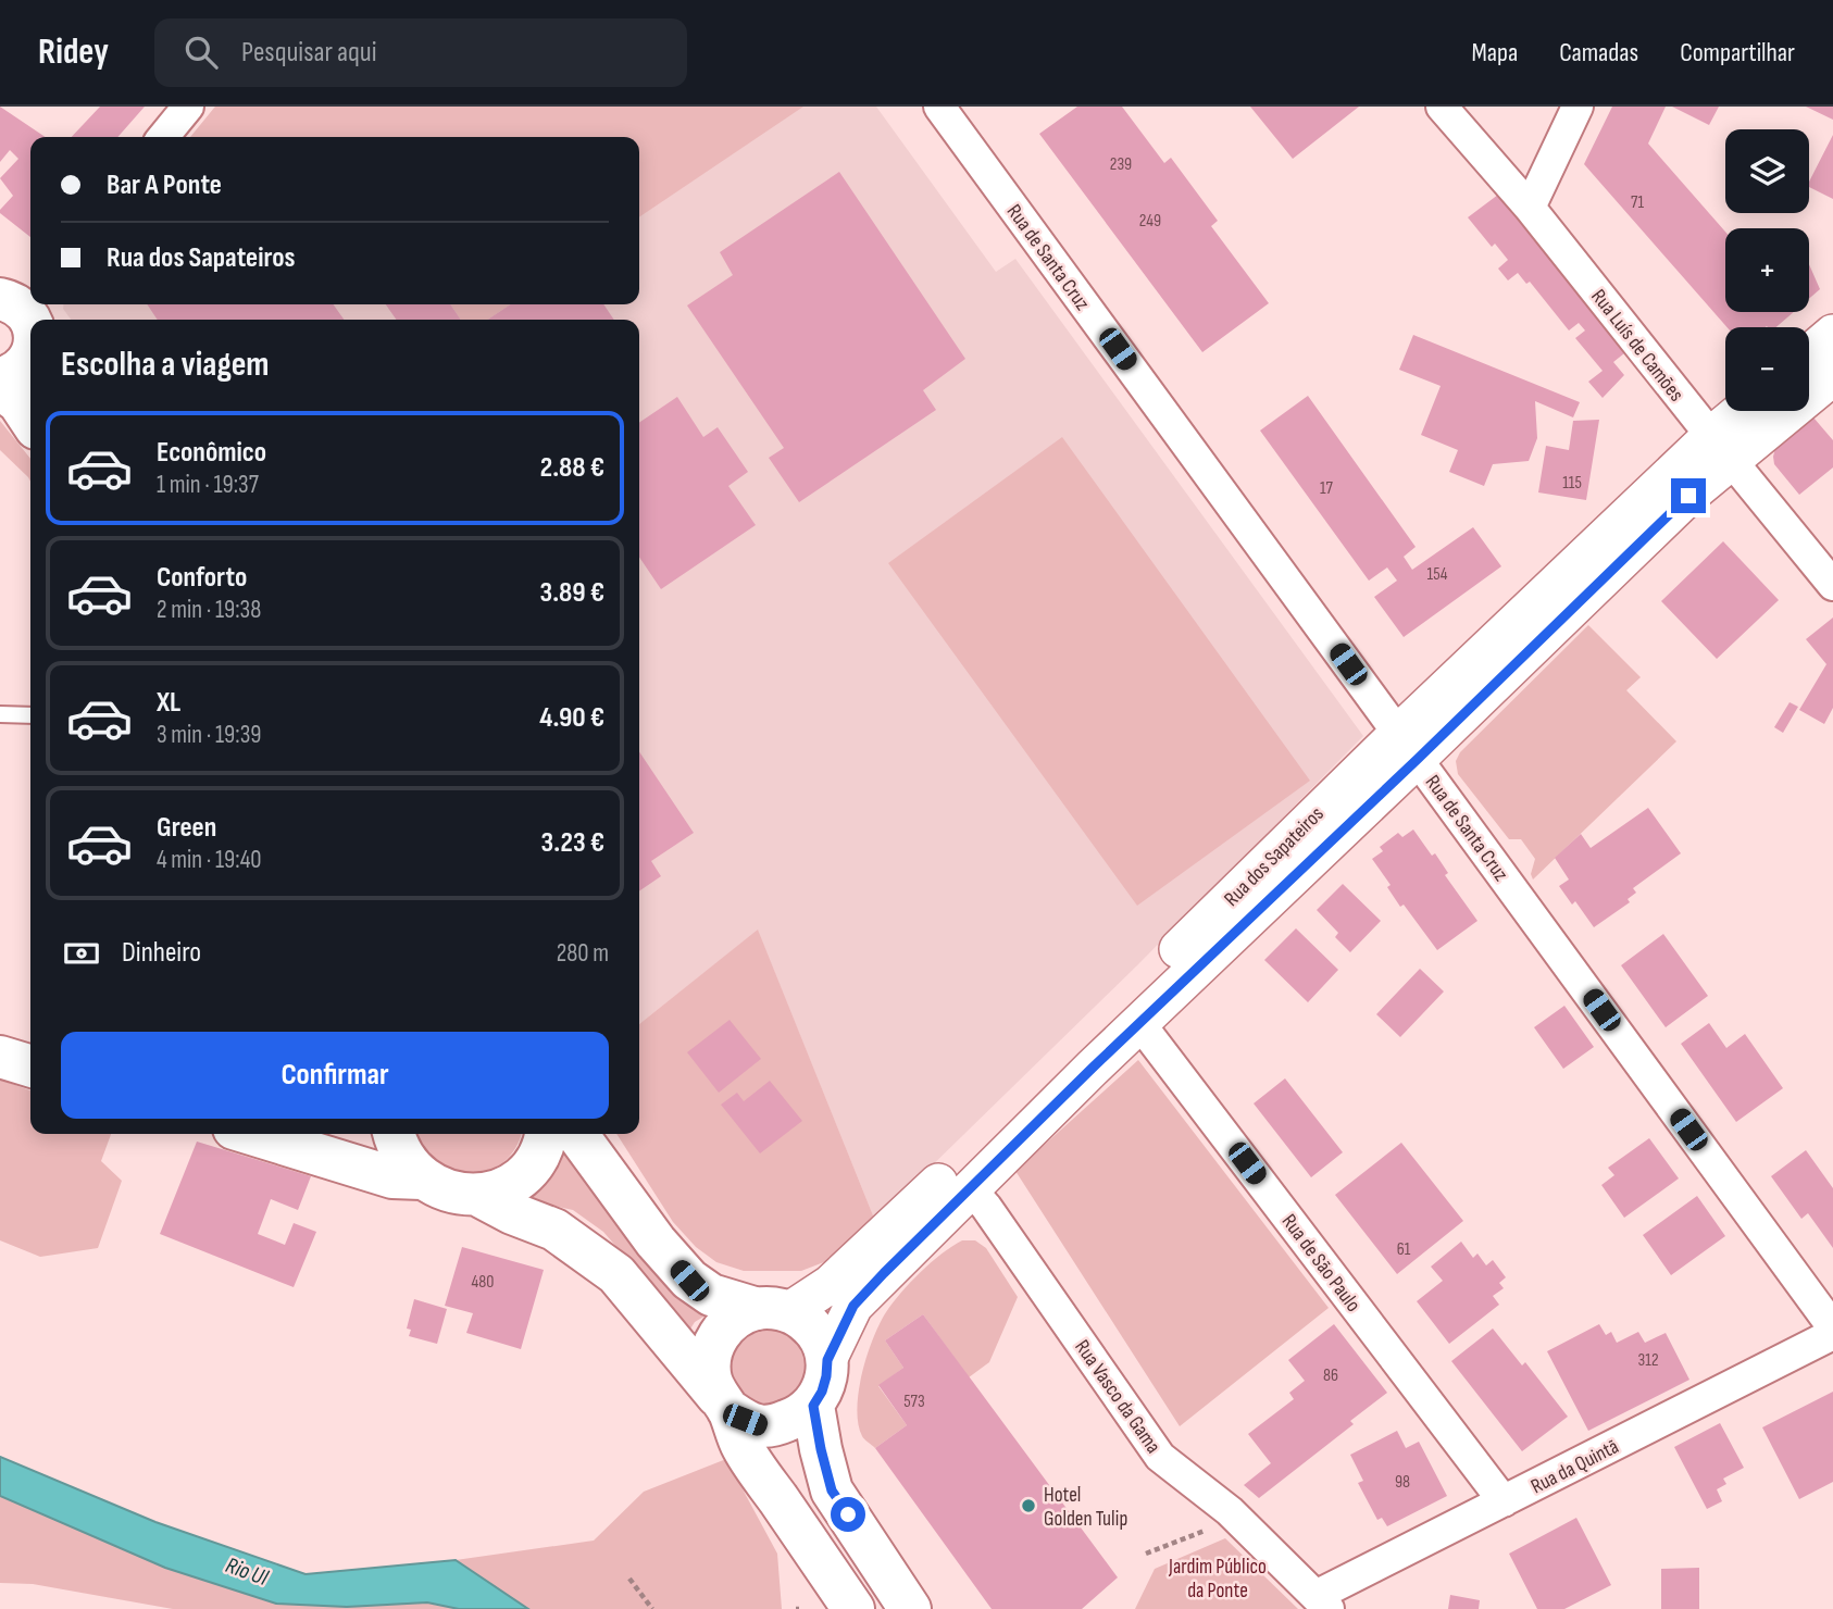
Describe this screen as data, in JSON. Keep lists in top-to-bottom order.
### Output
{
  "streets": {
    "street": [
      "Rua de Santa Cruz",
      "Rua Luís de Camões",
      "Rua dos Sapateiros",
      "Rua de São Paulo",
      "Rua Vasco da Gama",
      "Rua da Quintã"
    ]
  },
  "crossings": [
    ["Rua de Santa Cruz", "Rua dos Sapateiros"],
    ["Rua Luís de Camões", "Rua dos Sapateiros"],
    ["Rua dos Sapateiros", "Rua de São Paulo"],
    ["Rua dos Sapateiros", "Rua Vasco da Gama"],
    ["Rua de São Paulo", "Rua da Quintã"],
    ["Rua Vasco da Gama", "Rua da Quintã"]
  ],
  "water": ["Rio Ul"],
  "parks": ["Jardim Público da Ponte"],
  "places": ["Hotel Golden Tulip"],
  "house_numbers": [
    "239",
    "71",
    "249",
    "115",
    "17",
    "154",
    "61",
    "480",
    "312",
    "86",
    "573",
    "98"
  ],
  "page": {
    "header": "Ridey",
    "search": "Pesquisar aqui",
    "nav": ["Mapa", "Camadas", "Compartilhar"],
    "map_buttons": ["+", "−"],
    "banner": ["Bar A Ponte", "Rua dos Sapateiros"],
    "heading": "Escolha a viagem",
    "list": [
      {
        "name": "Econômico",
        "note": "1 min · 19:37",
        "value": "2.88 €"
      },
      {
        "name": "Conforto",
        "note": "2 min · 19:38",
        "value": "3.89 €"
      },
      {
        "name": "XL",
        "note": "3 min · 19:39",
        "value": "4.90 €"
      },
      {
        "name": "Green",
        "note": "4 min · 19:40",
        "value": "3.23 €"
      }
    ],
    "pay": ["Dinheiro", "280 m"],
    "buttons": "Confirmar"
  }
}
